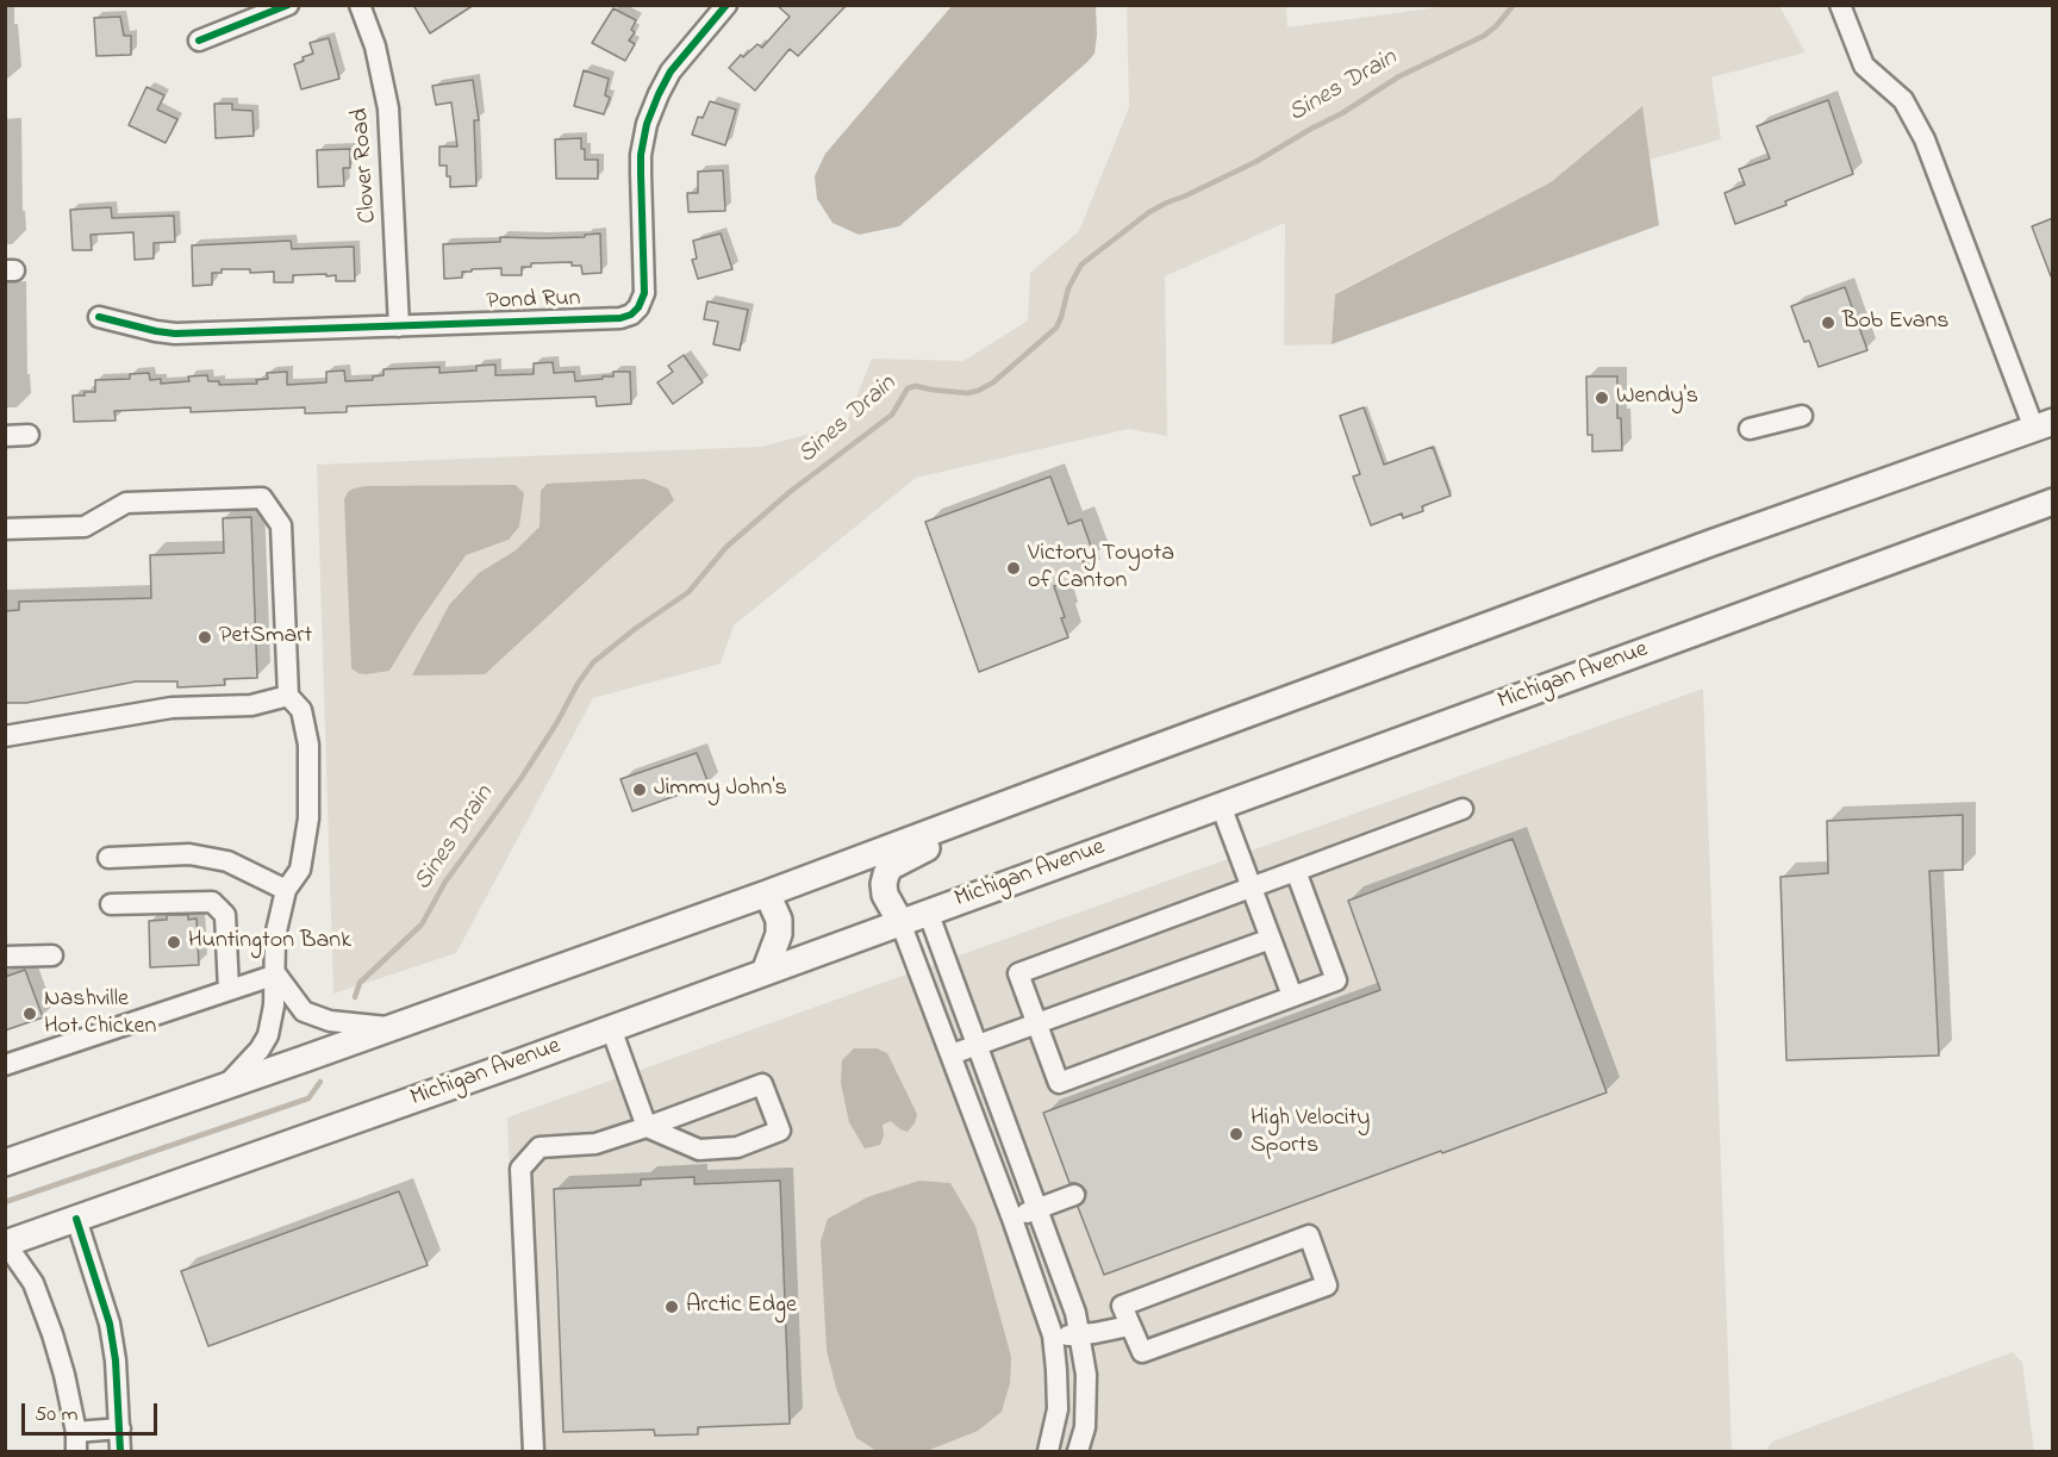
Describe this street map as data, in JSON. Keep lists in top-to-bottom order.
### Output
{
  "streets": {
    "main road": ["Michigan Avenue"],
    "street": ["Clover Road", "Pond Run"]
  },
  "crossings": [
    ["Clover Road", "Pond Run"]
  ],
  "water": ["Sines Drain"],
  "places": [
    "Bob Evans",
    "Wendy's",
    "Victory Toyota of Canton",
    "PetSmart",
    "Jimmy John's",
    "Huntington Bank",
    "Nashville Hot Chicken",
    "High Velocity Sports",
    "Arctic Edge"
  ],
  "scale_bar": "50 m"
}
